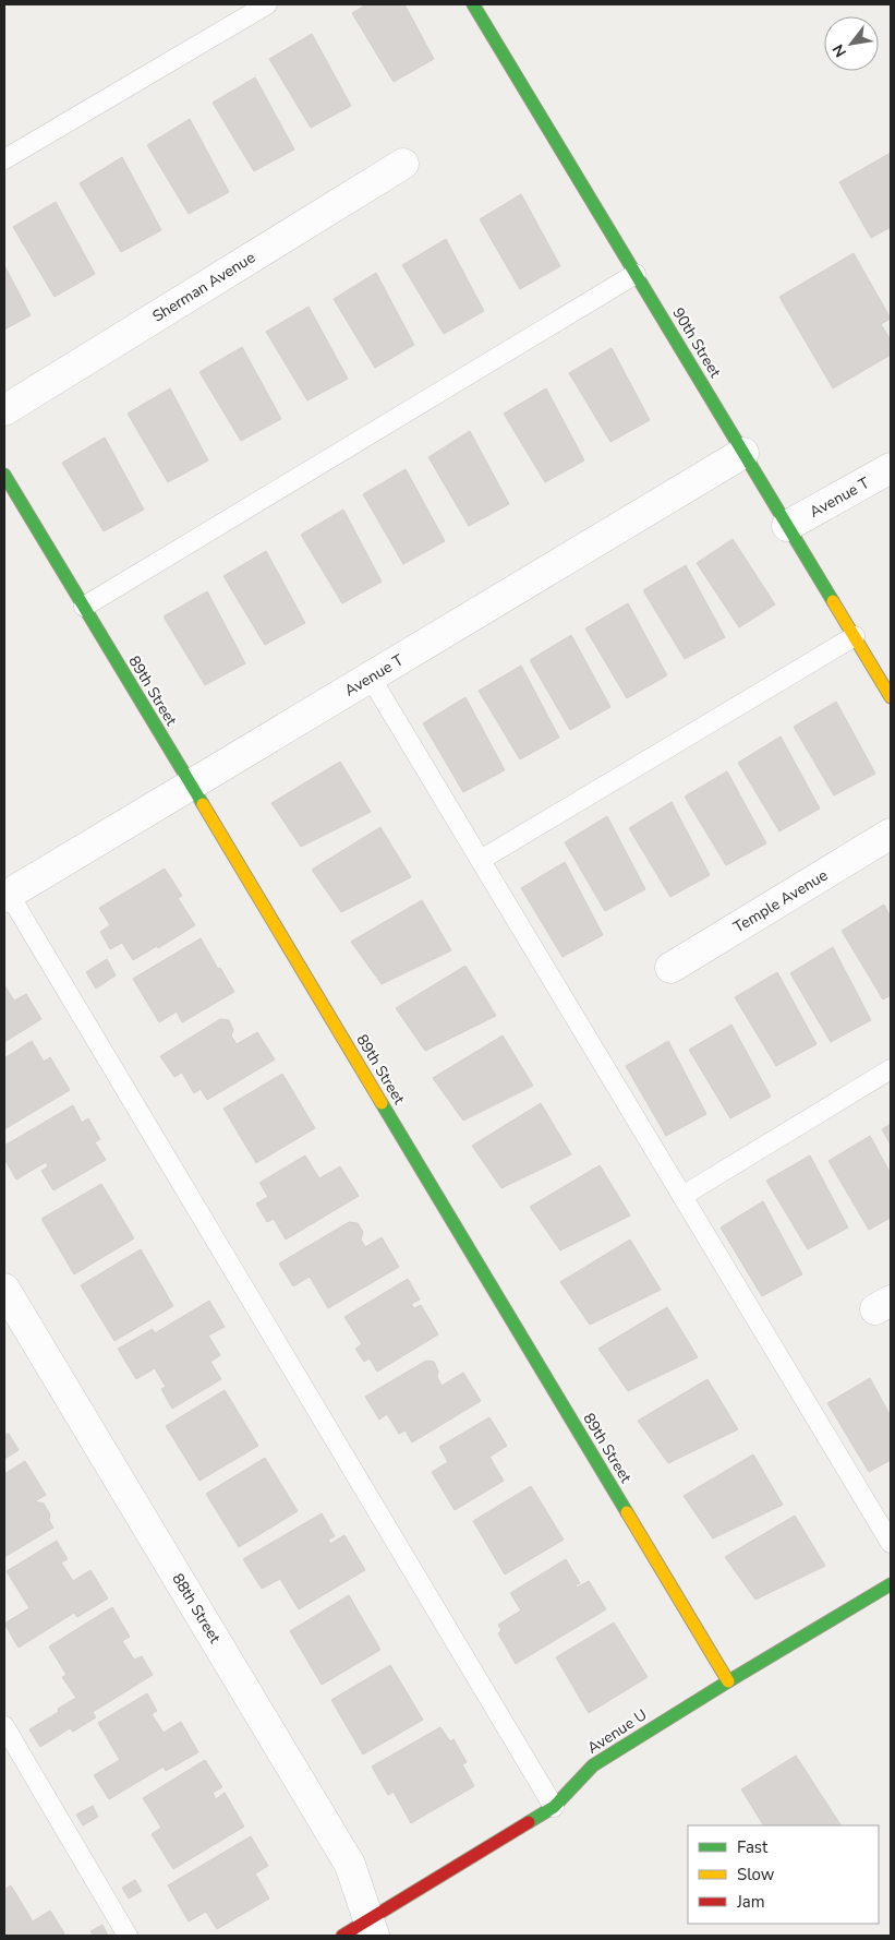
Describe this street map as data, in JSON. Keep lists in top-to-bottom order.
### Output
{
  "streets": {
    "street": [
      "Sherman Avenue",
      "90th Street",
      "Avenue T",
      "89th Street",
      "Temple Avenue",
      "88th Street",
      "Avenue U"
    ]
  },
  "crossings": [
    ["90th Street", "Avenue T"],
    ["Avenue T", "89th Street"],
    ["89th Street", "Avenue U"],
    ["88th Street", "Avenue U"]
  ],
  "legend": ["Fast", "Slow", "Jam"],
  "north": "bottom left"
}
